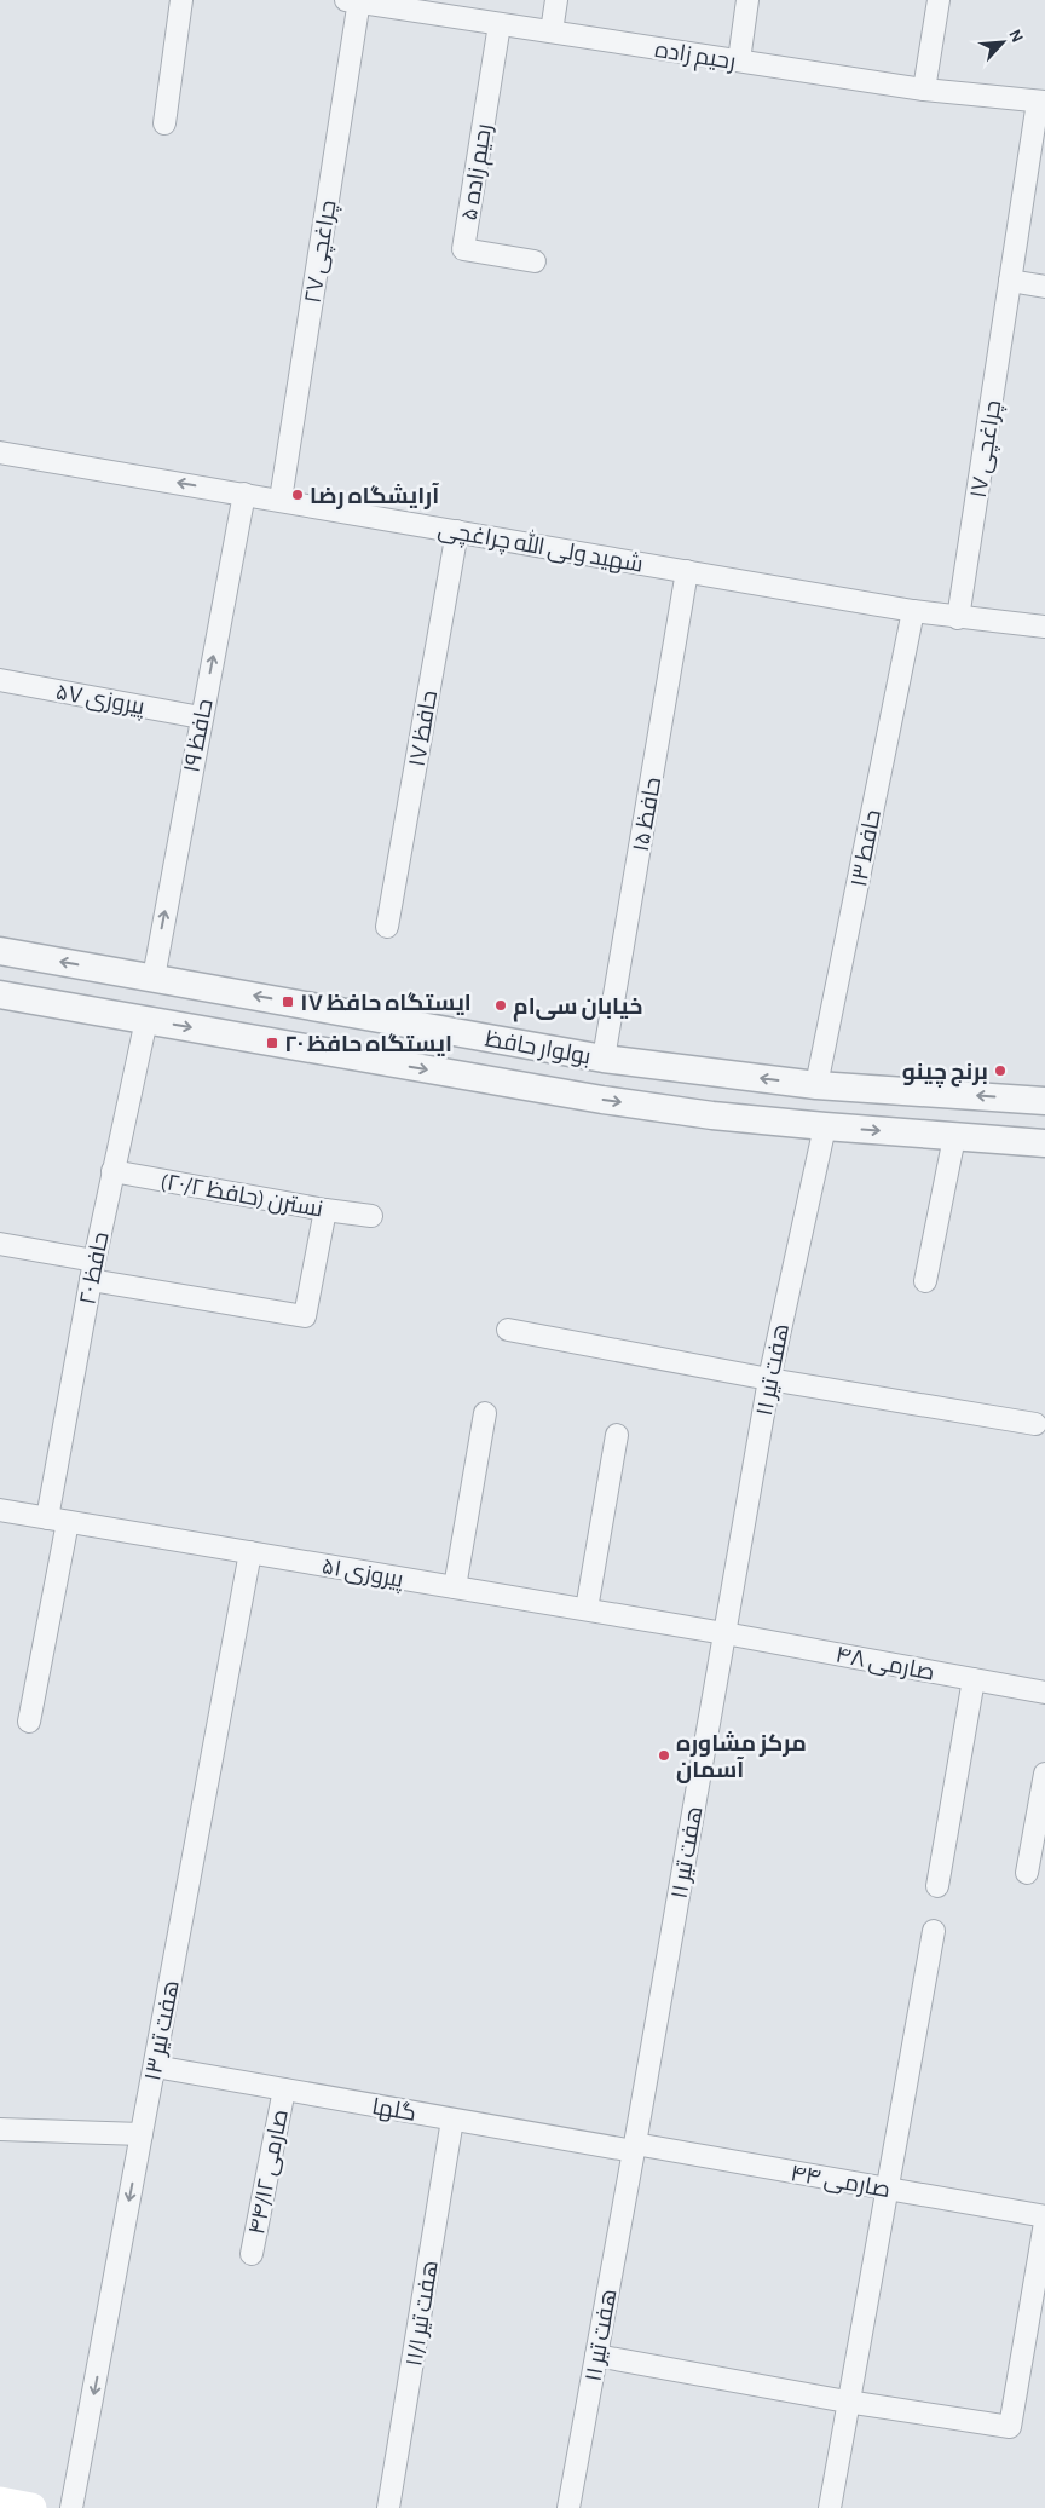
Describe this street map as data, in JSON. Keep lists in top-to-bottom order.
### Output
{
  "streets": {
    "street": [
      "رحیم زاده",
      "رحیم زاده ۵",
      "چراغچی ۲۷",
      "چراغچی ۱۷",
      "شهید ولی الله چراغچی",
      "پیروزی ۵۷",
      "حافظ ۱۷",
      "حافظ ۱۹",
      "حافظ ۱۵",
      "حافط ۱۳",
      "بولوار حافظ",
      "نسترن (حافظ ۲۰/۲)",
      "حافظ ۲۰",
      "هفت تیر ۱۱",
      "پیروزی ۵۱",
      "صارمی ۴۸",
      "هفت تیر ۱۳",
      "گلها",
      "صارمی ۴۴/۱۲",
      "صارمی ۴۴",
      "هفت تیر ۱۱/۱"
    ]
  },
  "crossings": [
    ["رحیم زاده", "رحیم زاده ۵"],
    ["رحیم زاده", "چراغچی ۲۷"],
    ["رحیم زاده", "چراغچی ۱۷"],
    ["چراغچی ۲۷", "شهید ولی الله چراغچی"],
    ["چراغچی ۱۷", "شهید ولی الله چراغچی"],
    ["شهید ولی الله چراغچی", "حافظ ۱۷"],
    ["شهید ولی الله چراغچی", "حافظ ۱۹"],
    ["شهید ولی الله چراغچی", "حافظ ۱۵"],
    ["شهید ولی الله چراغچی", "حافط ۱۳"],
    ["پیروزی ۵۷", "حافظ ۱۹"],
    ["حافظ ۱۹", "بولوار حافظ"],
    ["حافظ ۱۵", "بولوار حافظ"],
    ["حافط ۱۳", "بولوار حافظ"],
    ["بولوار حافظ", "حافظ ۲۰"],
    ["بولوار حافظ", "هفت تیر ۱۱"],
    ["نسترن (حافظ ۲۰/۲)", "حافظ ۲۰"],
    ["حافظ ۲۰", "پیروزی ۵۱"],
    ["هفت تیر ۱۱", "پیروزی ۵۱"],
    ["هفت تیر ۱۱", "صارمی ۴۸"],
    ["هفت تیر ۱۱", "گلها"],
    ["هفت تیر ۱۱", "صارمی ۴۴"],
    ["پیروزی ۵۱", "صارمی ۴۸"],
    ["پیروزی ۵۱", "هفت تیر ۱۳"],
    ["هفت تیر ۱۳", "گلها"],
    ["گلها", "صارمی ۴۴/۱۲"],
    ["گلها", "صارمی ۴۴"],
    ["گلها", "هفت تیر ۱۱/۱"]
  ],
  "one_way": ["حافظ ۱۹", "هفت تیر ۱۳"],
  "places": {
    "other": [
      "آرایشگاه رضا",
      "خیابان سی‌ام",
      "برنج چینو",
      "مرکز مشاوره آسمان"
    ],
    "transit": ["ایستگاه حافظ ۱۷", "ایستگاه حافظ ۲۰"]
  },
  "north": "top right"
}
